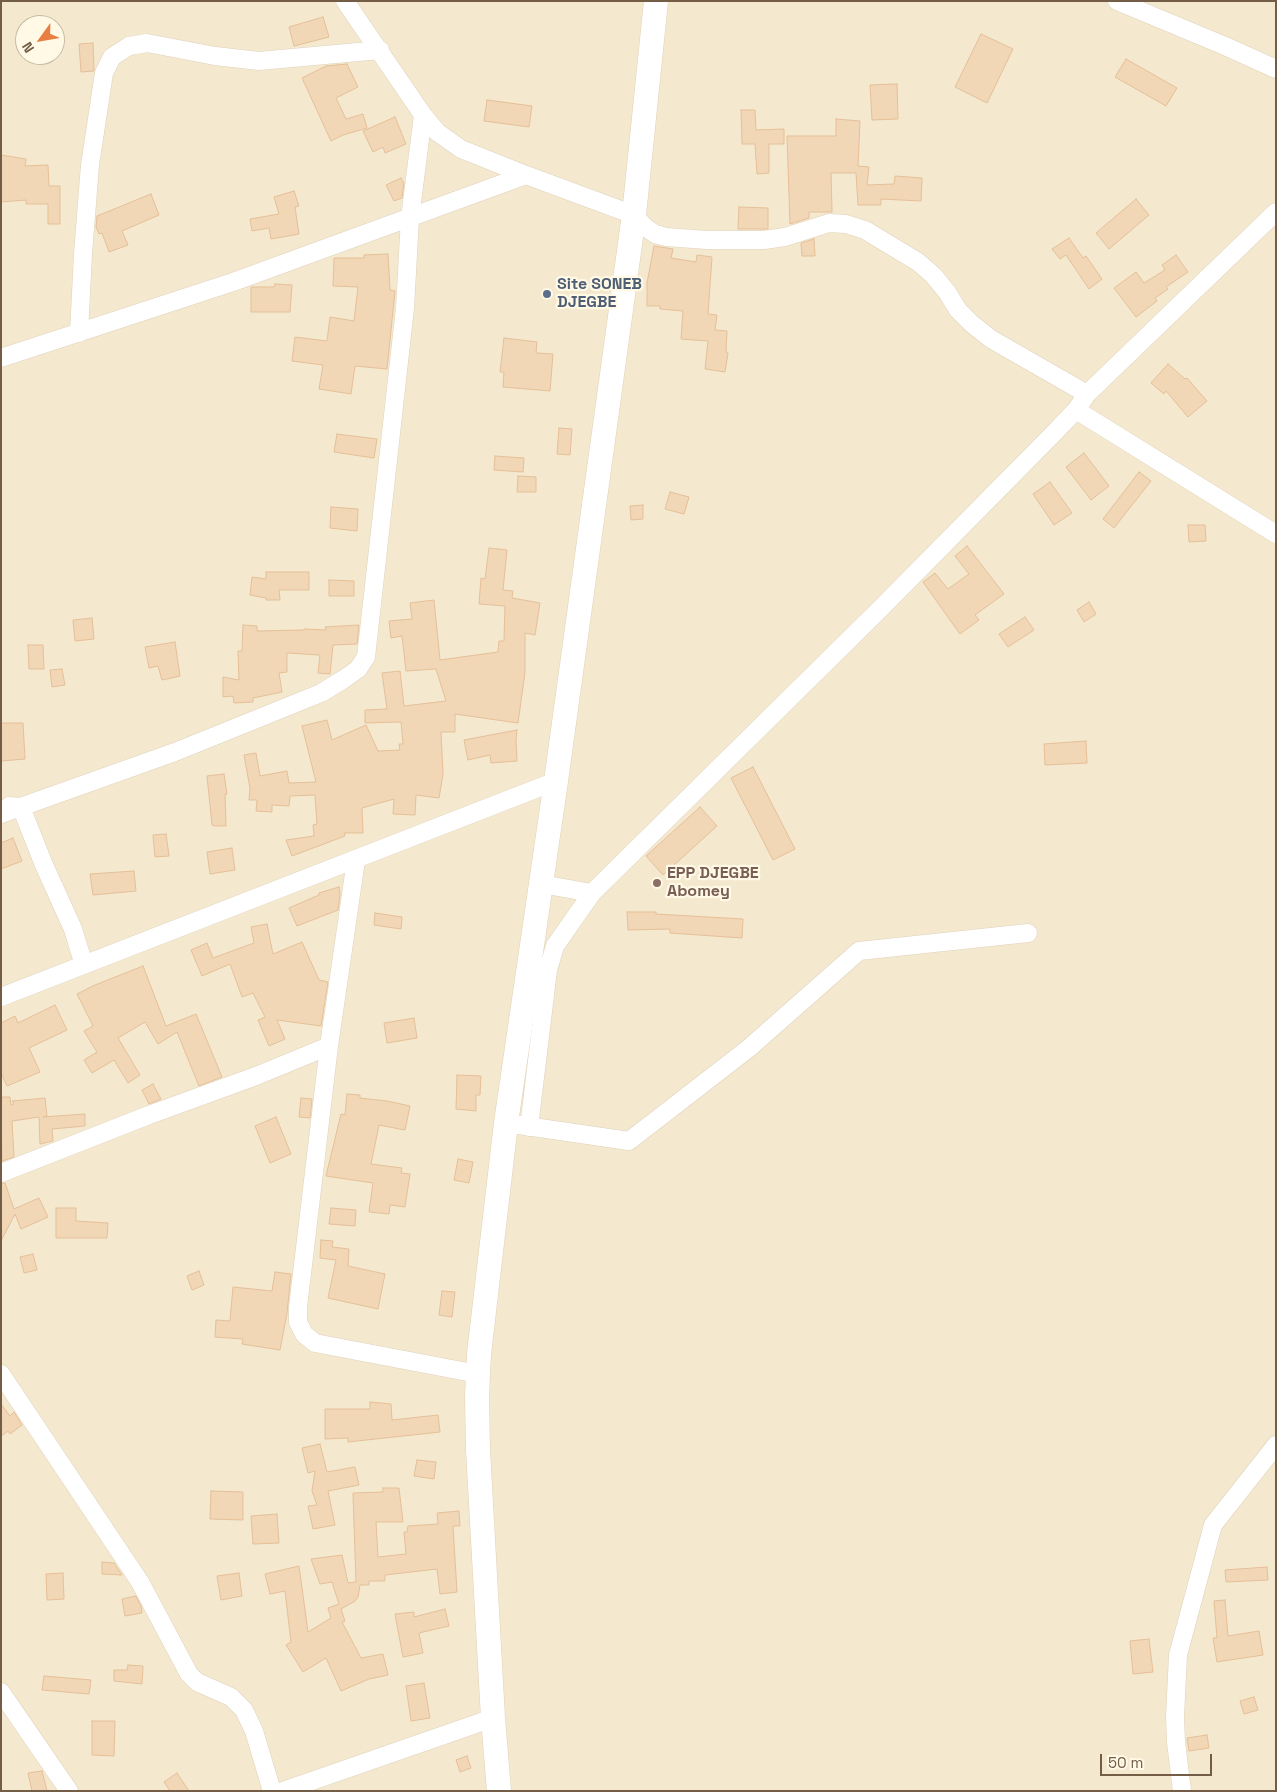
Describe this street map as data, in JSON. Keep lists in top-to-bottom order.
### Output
{
  "places": ["Site SONEB DJEGBE", "EPP DJEGBE Abomey"],
  "scale_bar": "50 m",
  "north": "bottom left"
}
